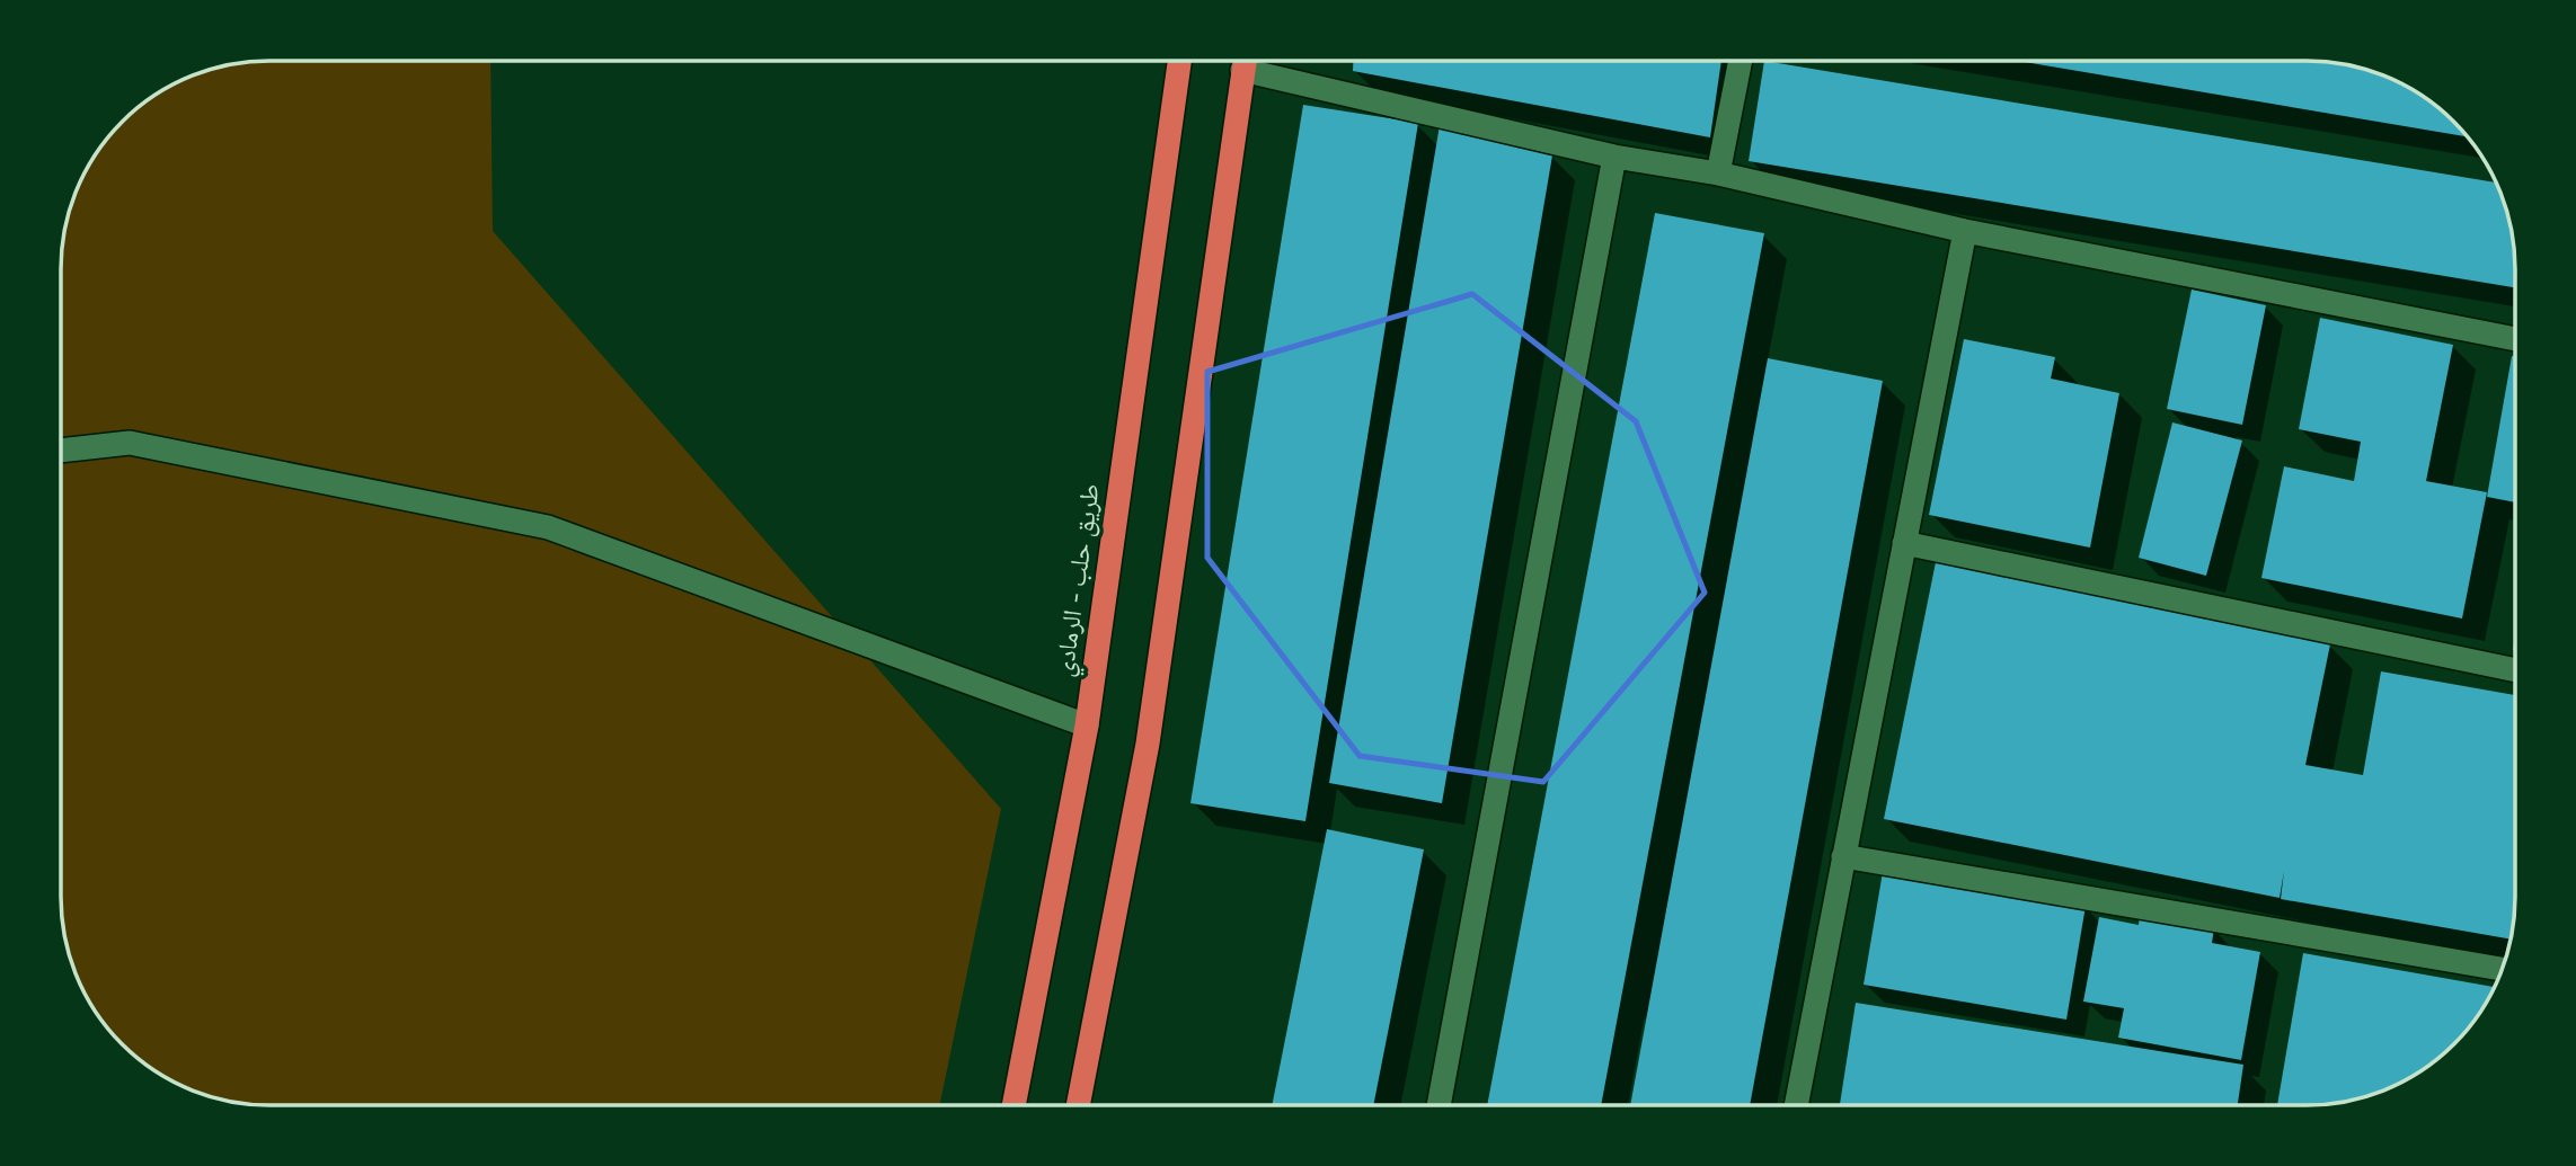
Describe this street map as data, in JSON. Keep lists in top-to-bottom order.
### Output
{
  "streets": {
    "highway": ["طريق حلب - الرمادي"]
  }
}
